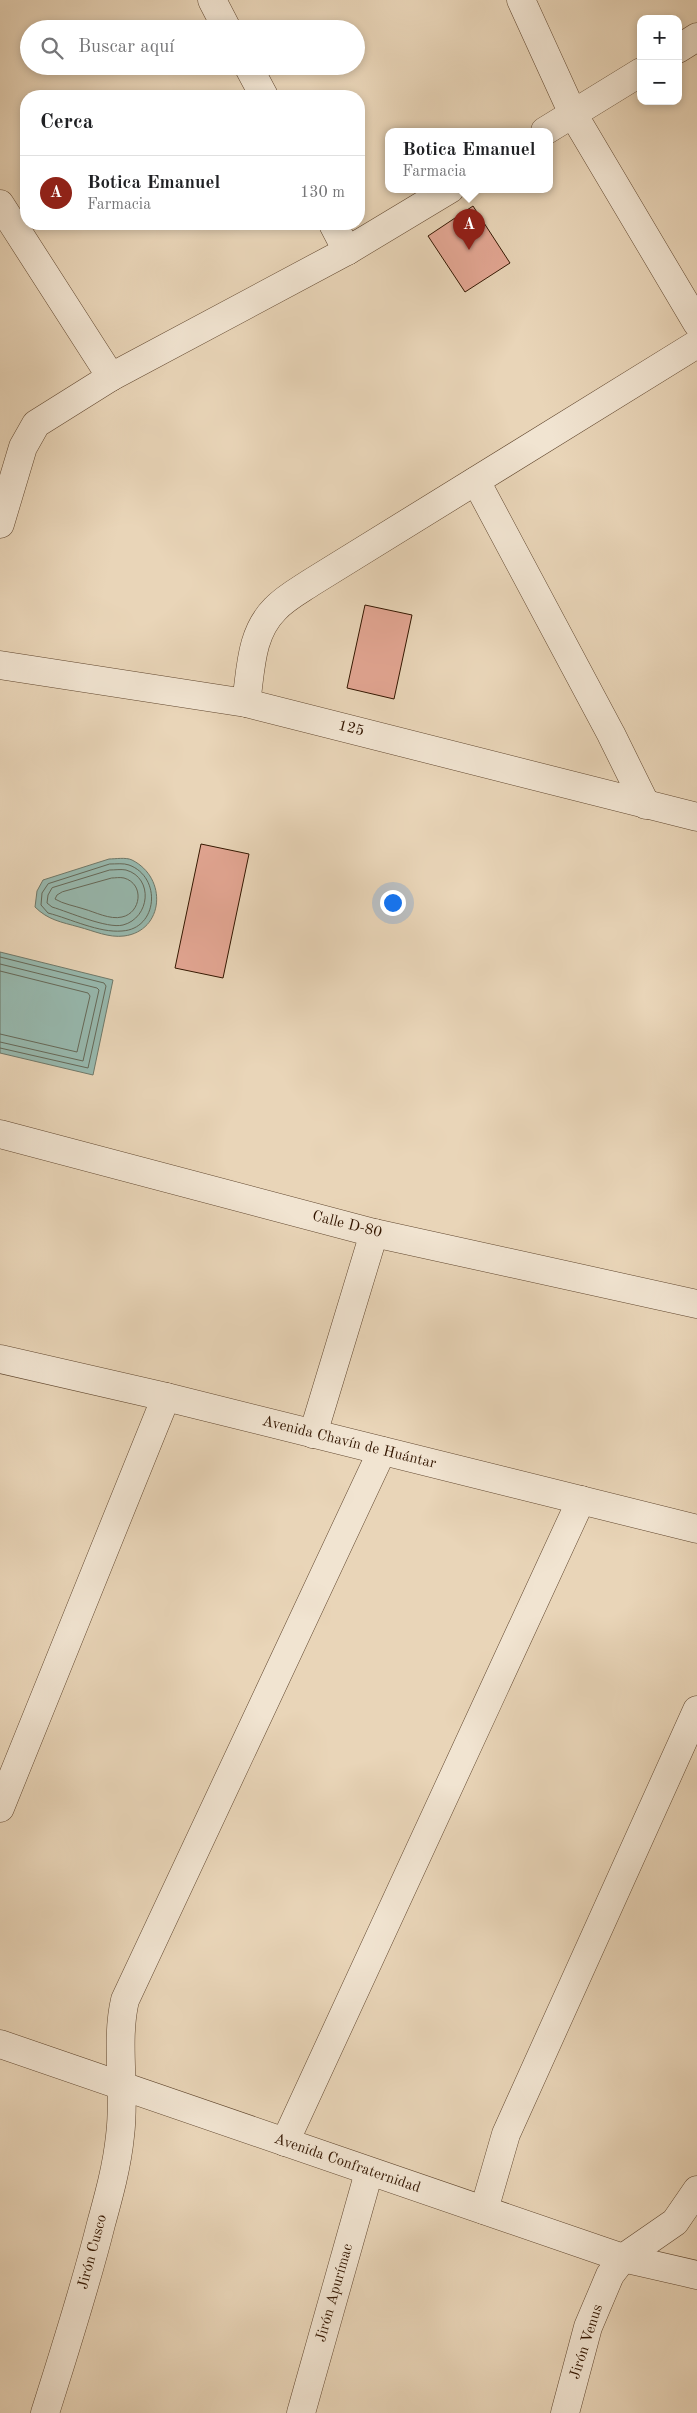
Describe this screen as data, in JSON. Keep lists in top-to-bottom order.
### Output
{
  "streets": {
    "street": [
      "125",
      "Calle D-80",
      "Avenida Chavín de Huántar",
      "Avenida Confraternidad",
      "Jirón Cusco",
      "Jirón Apurímac",
      "Jirón Venus"
    ]
  },
  "crossings": [
    ["Avenida Chavín de Huántar", "Jirón Cusco"],
    ["Avenida Confraternidad", "Jirón Cusco"],
    ["Avenida Confraternidad", "Jirón Apurímac"],
    ["Avenida Confraternidad", "Jirón Venus"]
  ],
  "page": {
    "map_buttons": ["+", "−"],
    "search": "Buscar aquí",
    "heading": "Cerca",
    "popup": ["Botica Emanuel", "Farmacia"],
    "list": [
      {
        "mark": "A",
        "name": "Botica Emanuel",
        "note": "Farmacia",
        "value": "130 m"
      }
    ],
    "pins": "A"
  }
}
